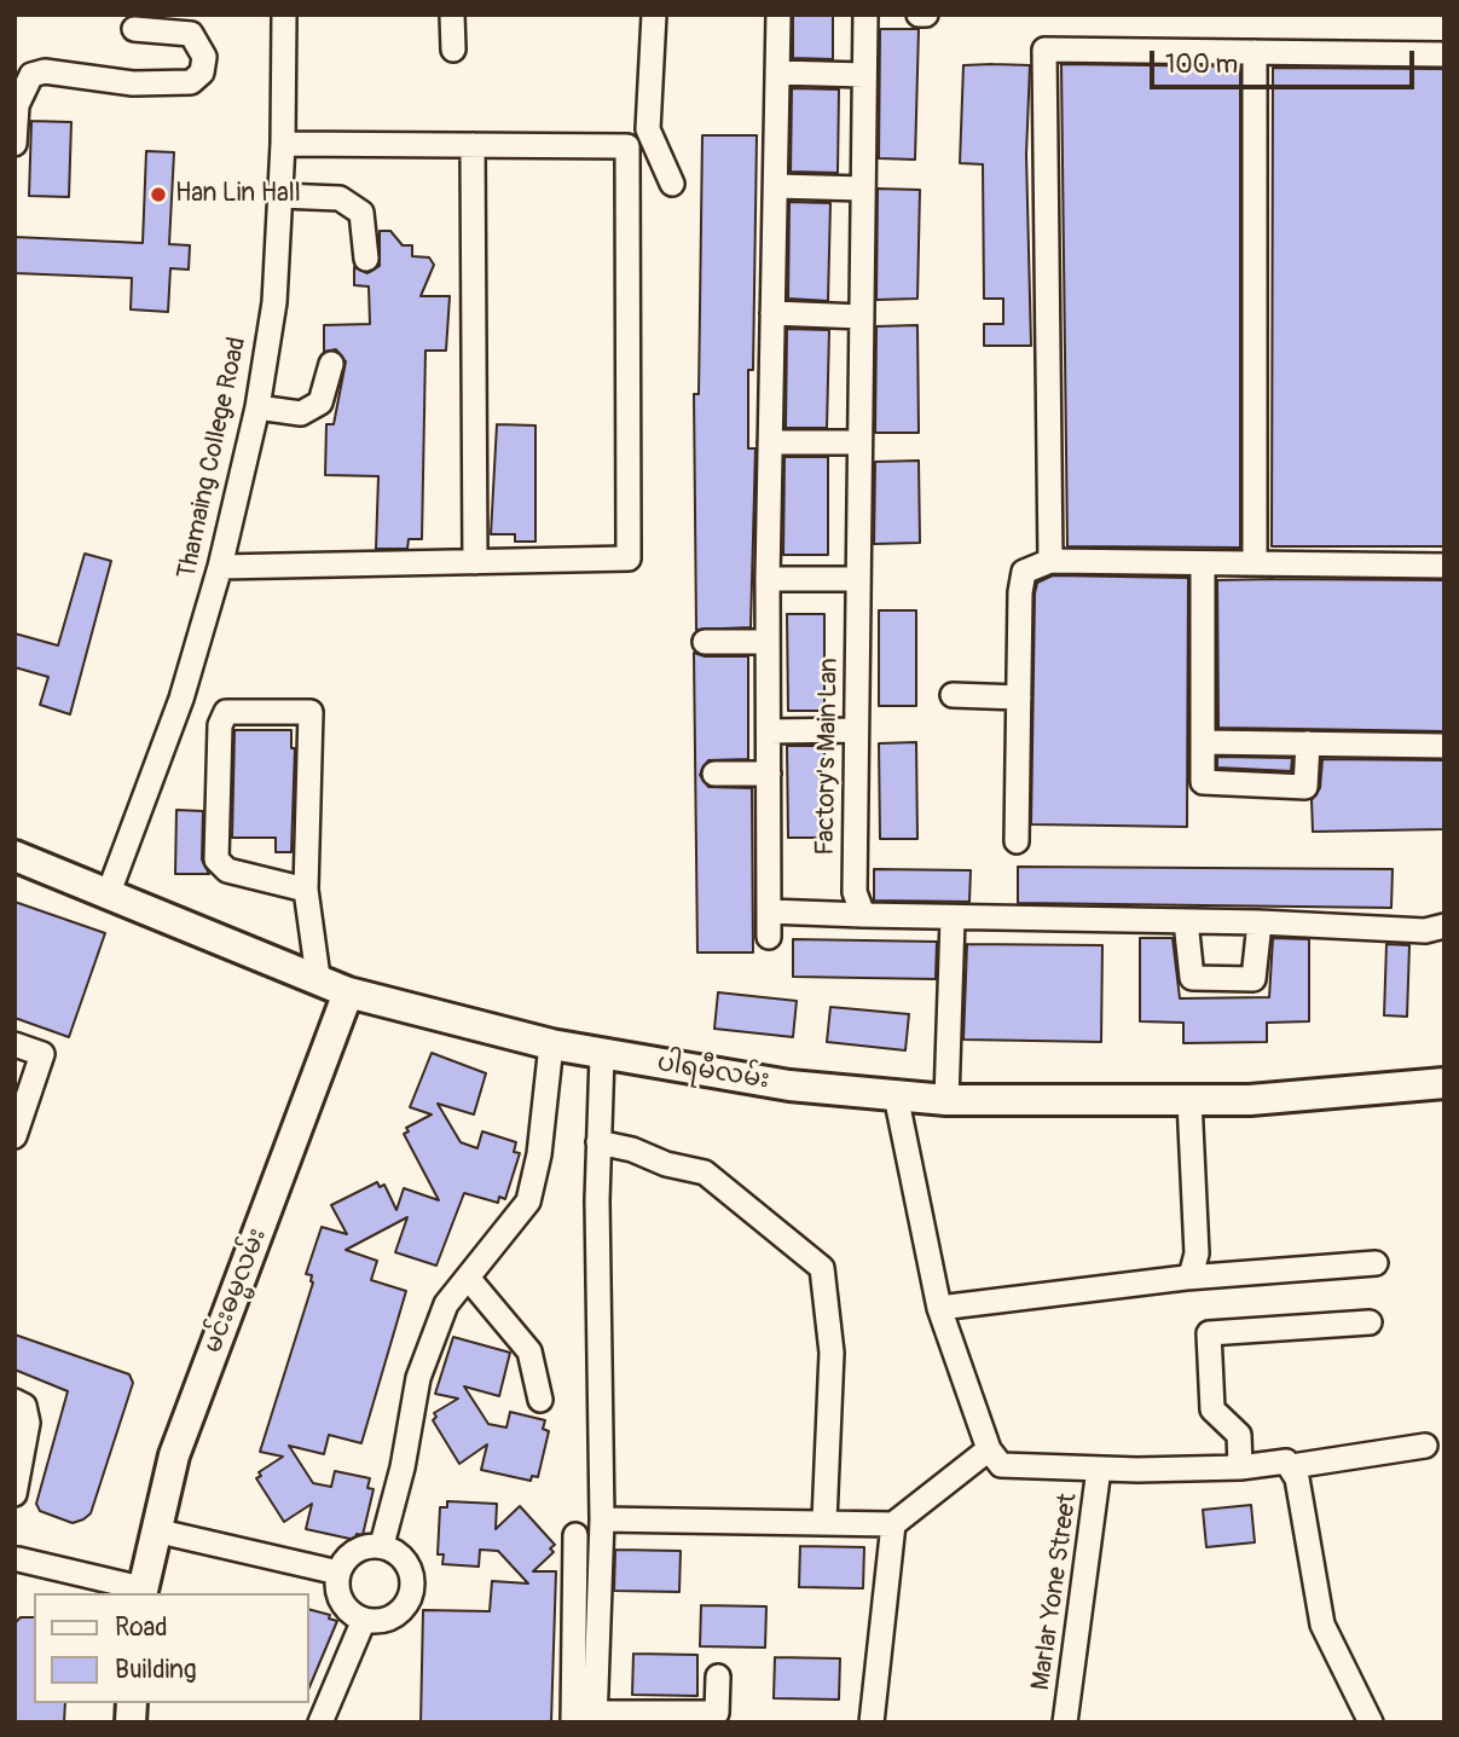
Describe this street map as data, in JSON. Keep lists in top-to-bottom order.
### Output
{
  "streets": {
    "main road": ["ပါရမီလမ်း", "မင်းဓမ္မလမ်း"],
    "street": ["Thamaing College Road", "Factory's Main Lan", "Marlar Yone Street"]
  },
  "crossings": [
    ["Thamaing College Road", "ပါရမီလမ်း"],
    ["ပါရမီလမ်း", "မင်းဓမ္မလမ်း"]
  ],
  "places": ["Han Lin Hall"],
  "legend": ["Road", "Building"],
  "scale_bar": "100 m"
}
